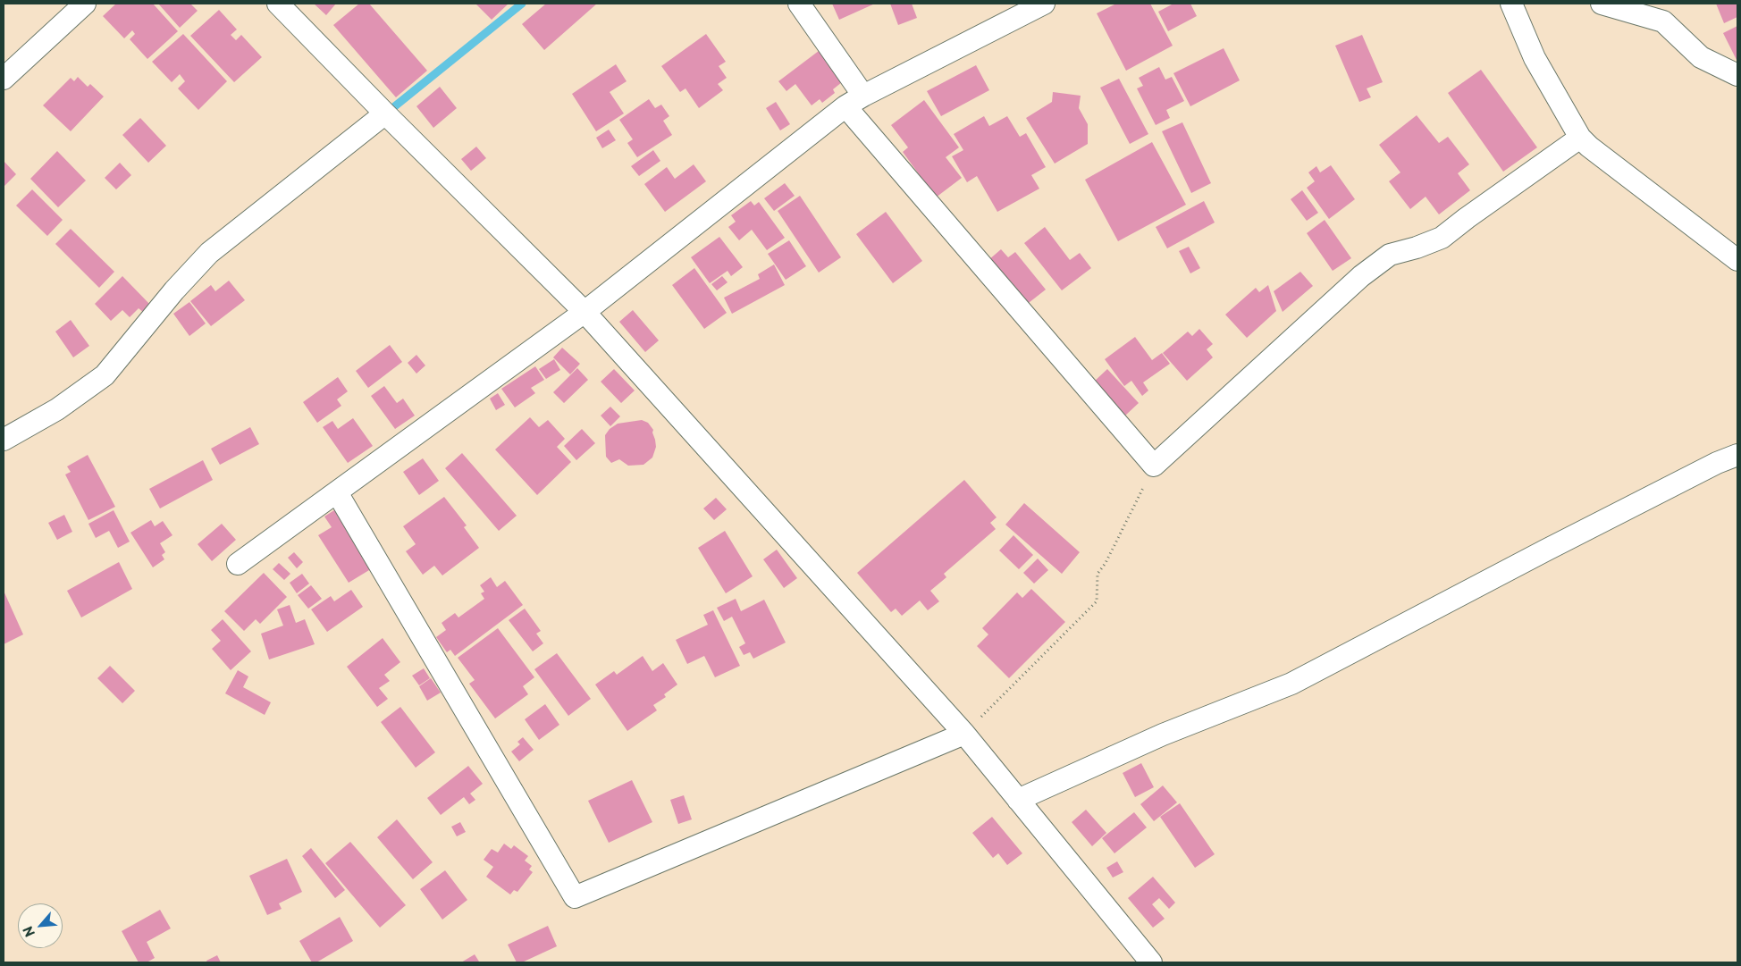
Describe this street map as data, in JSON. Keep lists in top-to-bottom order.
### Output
{
  "north": "bottom left"
}
